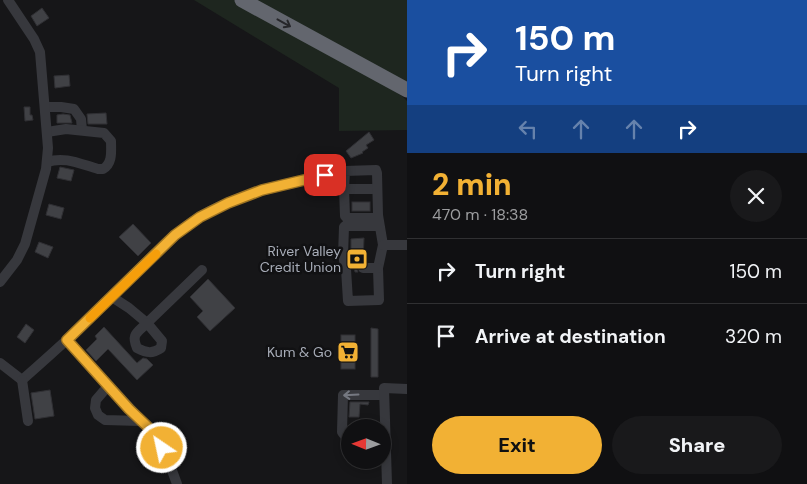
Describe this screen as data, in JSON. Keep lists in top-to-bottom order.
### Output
{
  "places": {
    "bank": ["River Valley Credit Union"],
    "supermarket": ["Kum & Go"]
  },
  "north": "left",
  "page": {
    "turn": ["150 m", "Turn right"],
    "heading": ["2 min", "470 m · 18:38"],
    "list": [
      {
        "name": "Turn right",
        "value": "150 m"
      },
      {
        "name": "Arrive at destination",
        "value": "320 m"
      }
    ],
    "buttons": ["Exit", "Share"]
  }
}
